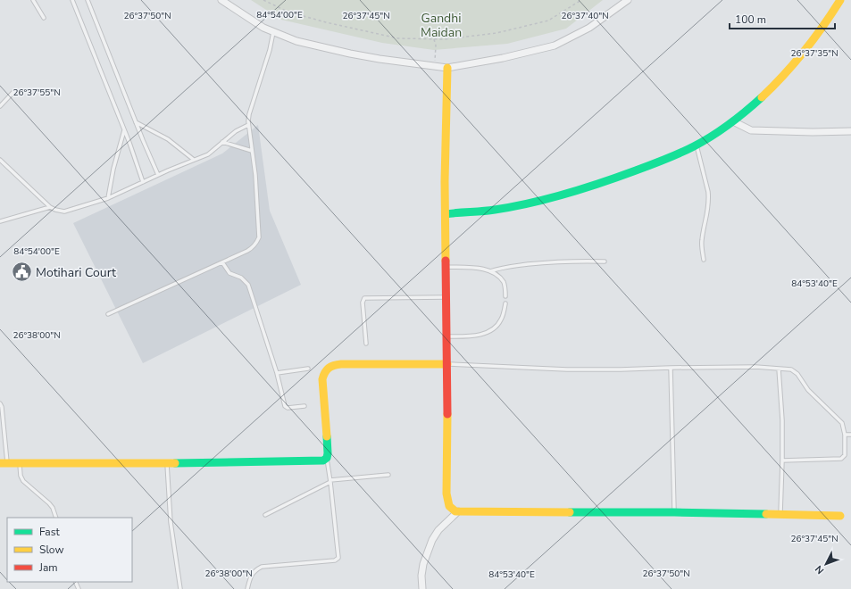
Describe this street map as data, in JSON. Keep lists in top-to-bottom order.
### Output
{
  "parks": ["Gandhi Maidan"],
  "places": {
    "public building": ["Motihari Court"]
  },
  "legend": ["Fast", "Slow", "Jam"],
  "scale_bar": "100 m",
  "north": "bottom left",
  "coordinates": [
    "84°54'00\"E",
    "26°37'50\"N",
    "26°37'45\"N",
    "26°37'40\"N",
    "26°37'35\"N",
    "26°37'55\"N",
    "84°53'40\"E",
    "26°38'00\"N"
  ]
}
